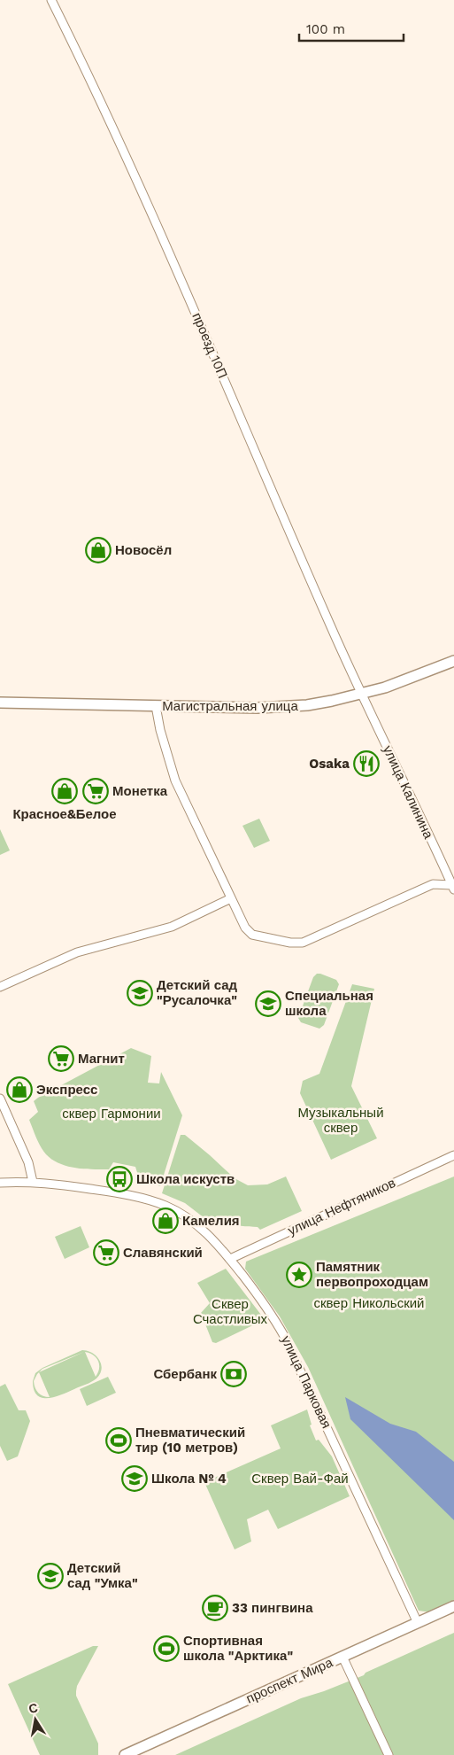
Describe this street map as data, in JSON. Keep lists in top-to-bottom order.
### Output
{
  "streets": {
    "main road": ["Магистральная улица", "проспект Мира"],
    "street": [
      "проезд 10П",
      "улица Калинина",
      "улица Нефтяников",
      "улица Парковая"
    ]
  },
  "crossings": [
    ["проезд 10П", "Магистральная улица"],
    ["проезд 10П", "улица Калинина"],
    ["Магистральная улица", "улица Калинина"],
    ["улица Нефтяников", "улица Парковая"],
    ["улица Парковая", "проспект Мира"]
  ],
  "parks": [
    "Музыкальный сквер",
    "сквер Гармонии",
    "сквер Никольский",
    "Сквер Счастливых",
    "Сквер Вай-Фай"
  ],
  "places": {
    "shop": [
      "Новосёл",
      "Красное&Белое",
      "Экспресс",
      "Камелия"
    ],
    "restaurant": ["Osaka"],
    "supermarket": ["Монетка", "Магнит", "Славянский"],
    "school or university": [
      "Детский сад \"Русалочка\"",
      "Специальная школа",
      "Школа № 4",
      "Детский сад \"Умка\""
    ],
    "bus stop": ["Школа искуств"],
    "place": ["Памятник первопроходцам"],
    "bank": ["Сбербанк"],
    "sports": ["Пневматический тир (10 метров)", "Спортивная школа \"Арктика\""],
    "cafe": ["33 пингвина"]
  },
  "scale_bar": "100 m",
  "north": "top"
}
